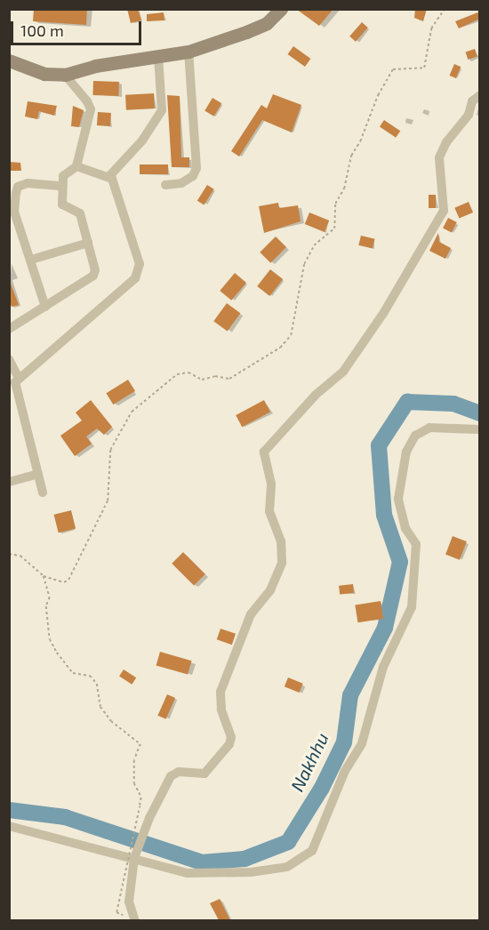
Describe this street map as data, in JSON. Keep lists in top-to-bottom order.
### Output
{
  "water": ["Nakhhu"],
  "scale_bar": "100 m"
}
